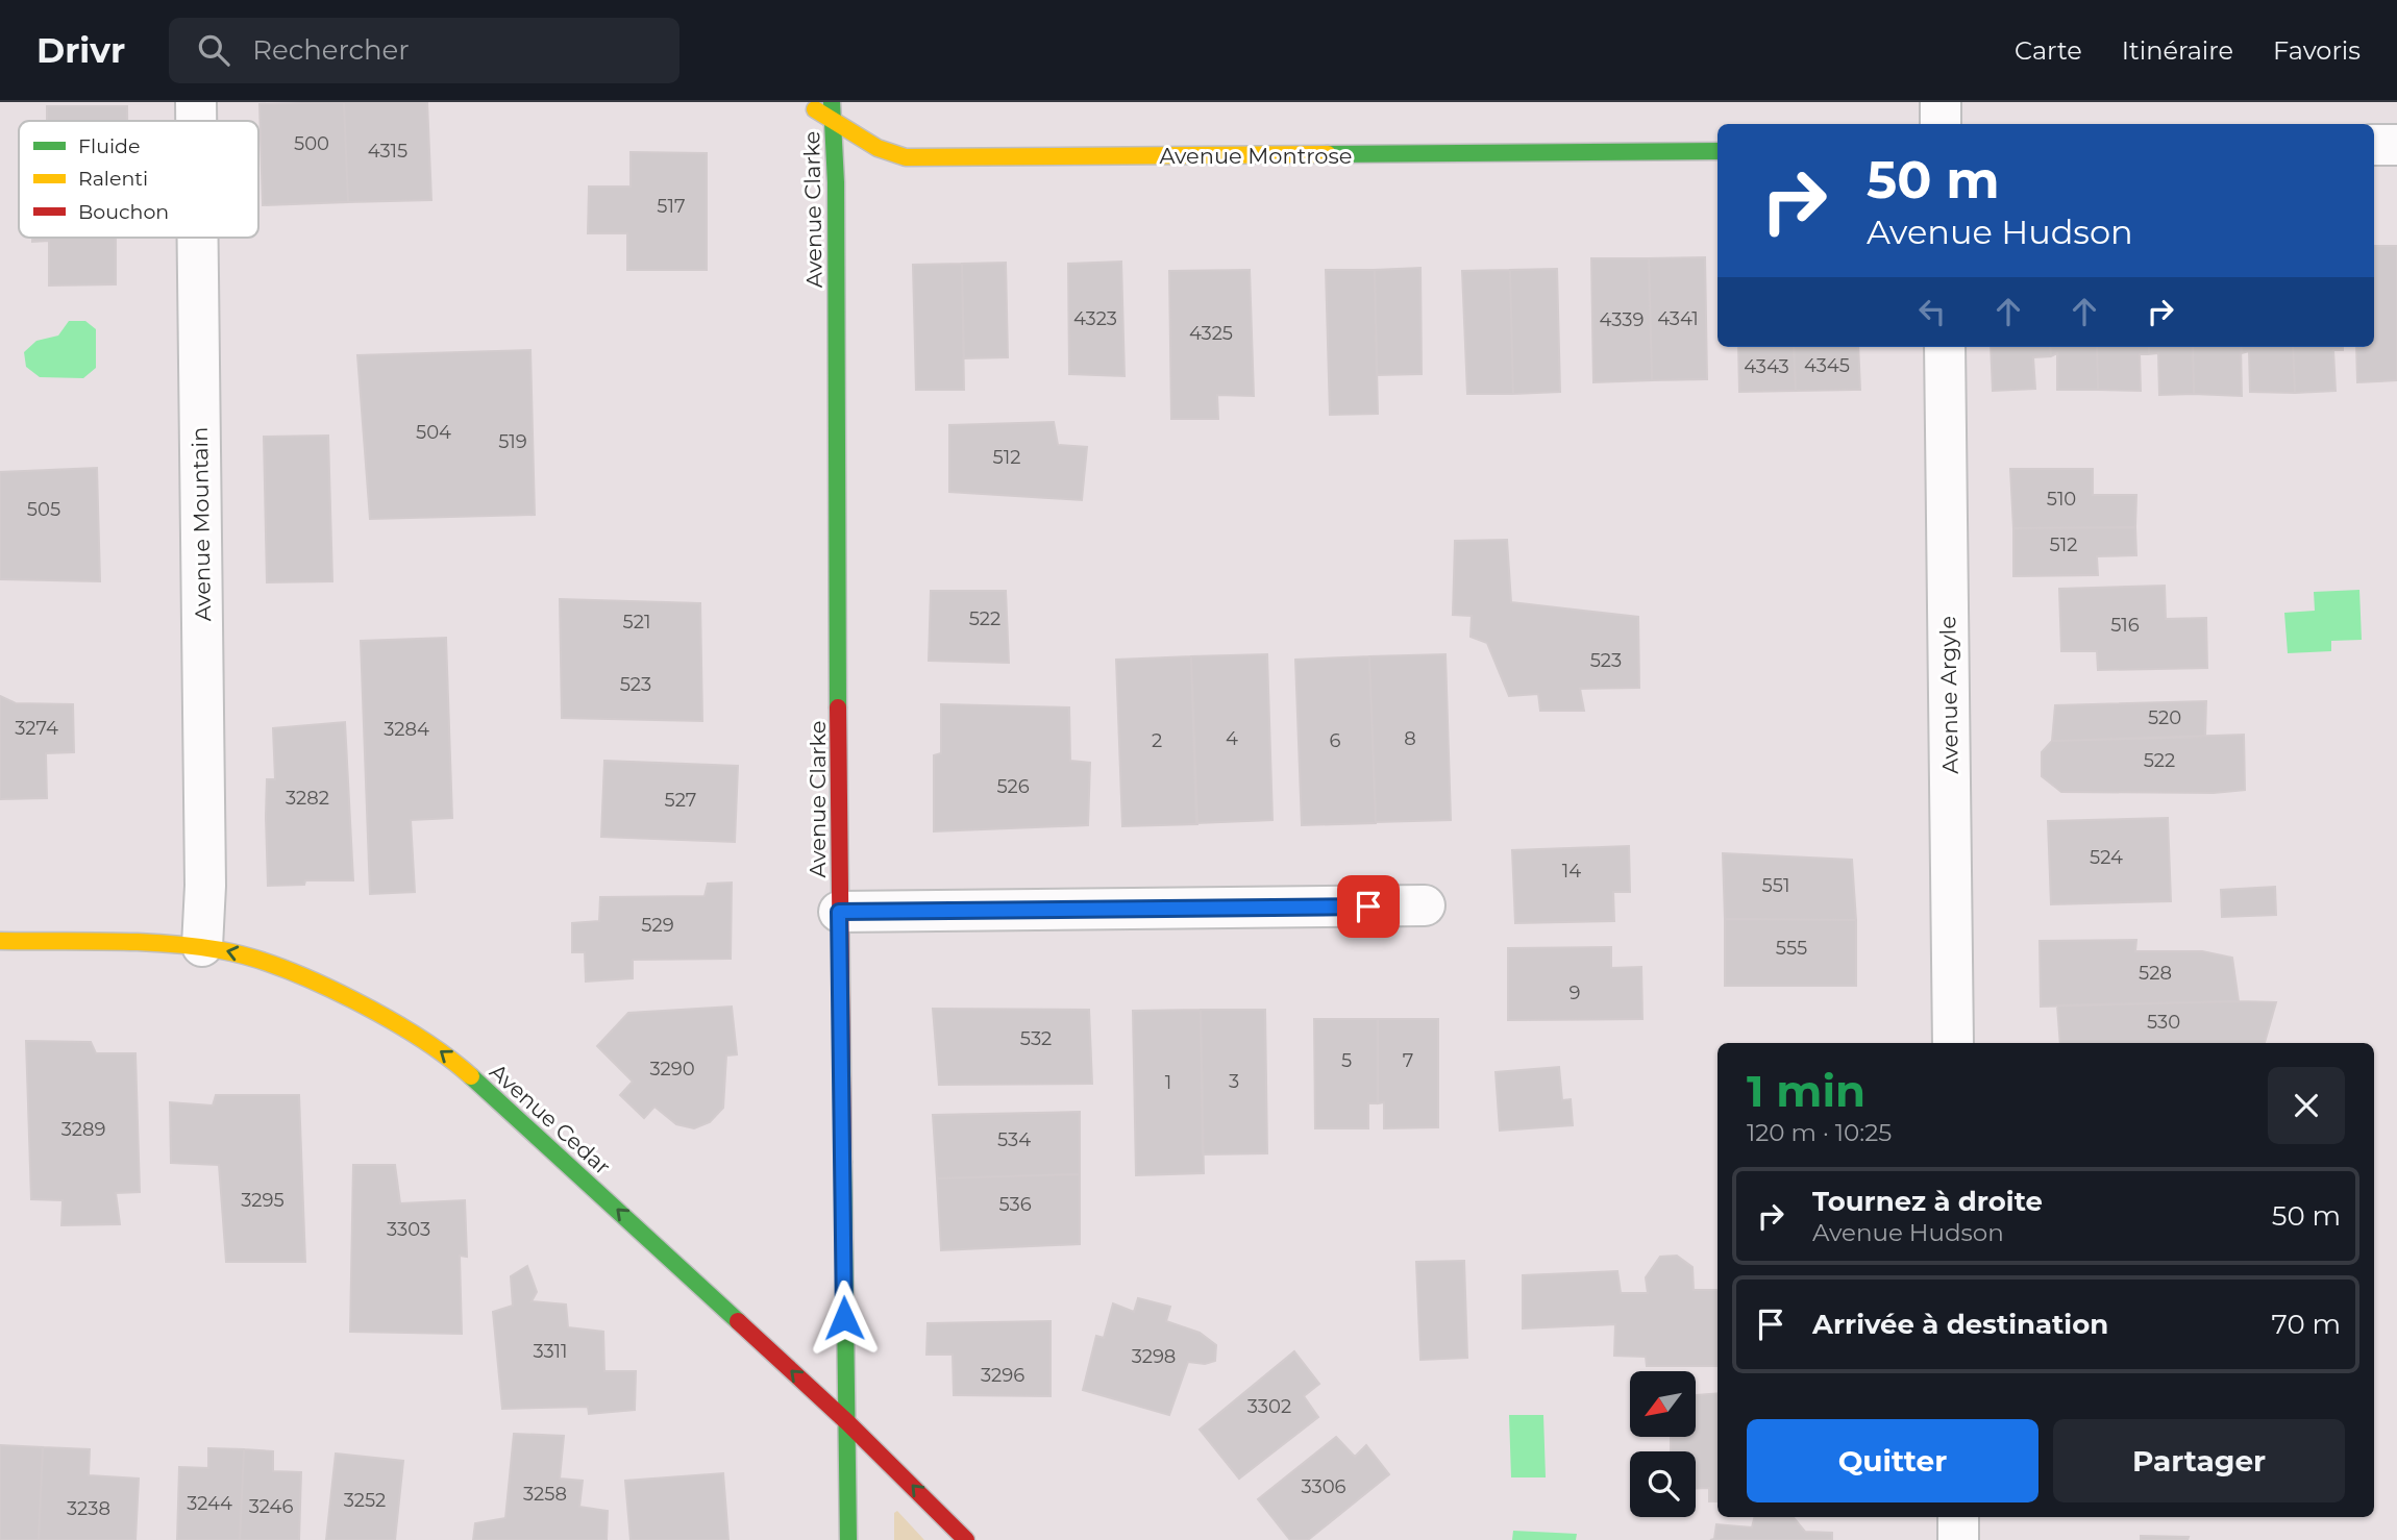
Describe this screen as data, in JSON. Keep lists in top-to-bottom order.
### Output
{
  "streets": {
    "street": [
      "Avenue Montrose",
      "Avenue Clarke",
      "Avenue Mountain",
      "Avenue Argyle",
      "Avenue Cedar"
    ]
  },
  "crossings": [
    ["Avenue Montrose", "Avenue Clarke"],
    ["Avenue Clarke", "Avenue Cedar"],
    ["Avenue Mountain", "Avenue Cedar"]
  ],
  "one_way": ["Avenue Cedar"],
  "house_numbers": [
    "500",
    "4315",
    "517",
    "4323",
    "4341",
    "4339",
    "4325",
    "4345",
    "4343",
    "504",
    "519",
    "512",
    "510",
    "505",
    "512",
    "522",
    "521",
    "516",
    "523",
    "523",
    "520",
    "3274",
    "3284",
    "4",
    "8",
    "2",
    "6",
    "522",
    "526",
    "3282",
    "527",
    "524",
    "14",
    "551",
    "529",
    "555",
    "528",
    "9",
    "530",
    "532",
    "5",
    "7",
    "3290",
    "3",
    "1",
    "3289",
    "534",
    "3295",
    "536",
    "3303",
    "3311",
    "3298",
    "3296",
    "3302",
    "3306",
    "3258",
    "3252",
    "3244",
    "3246",
    "3238"
  ],
  "legend": ["Fluide", "Ralenti", "Bouchon"],
  "north": "bottom left",
  "page": {
    "header": "Drivr",
    "search": "Rechercher",
    "nav": ["Carte", "Itinéraire", "Favoris"],
    "turn": ["50 m", "Avenue Hudson"],
    "heading": ["1 min", "120 m · 10:25"],
    "list": [
      {
        "name": "Tournez à droite",
        "note": "Avenue Hudson",
        "value": "50 m"
      },
      {
        "name": "Arrivée à destination",
        "value": "70 m"
      }
    ],
    "buttons": ["Quitter", "Partager"]
  }
}
